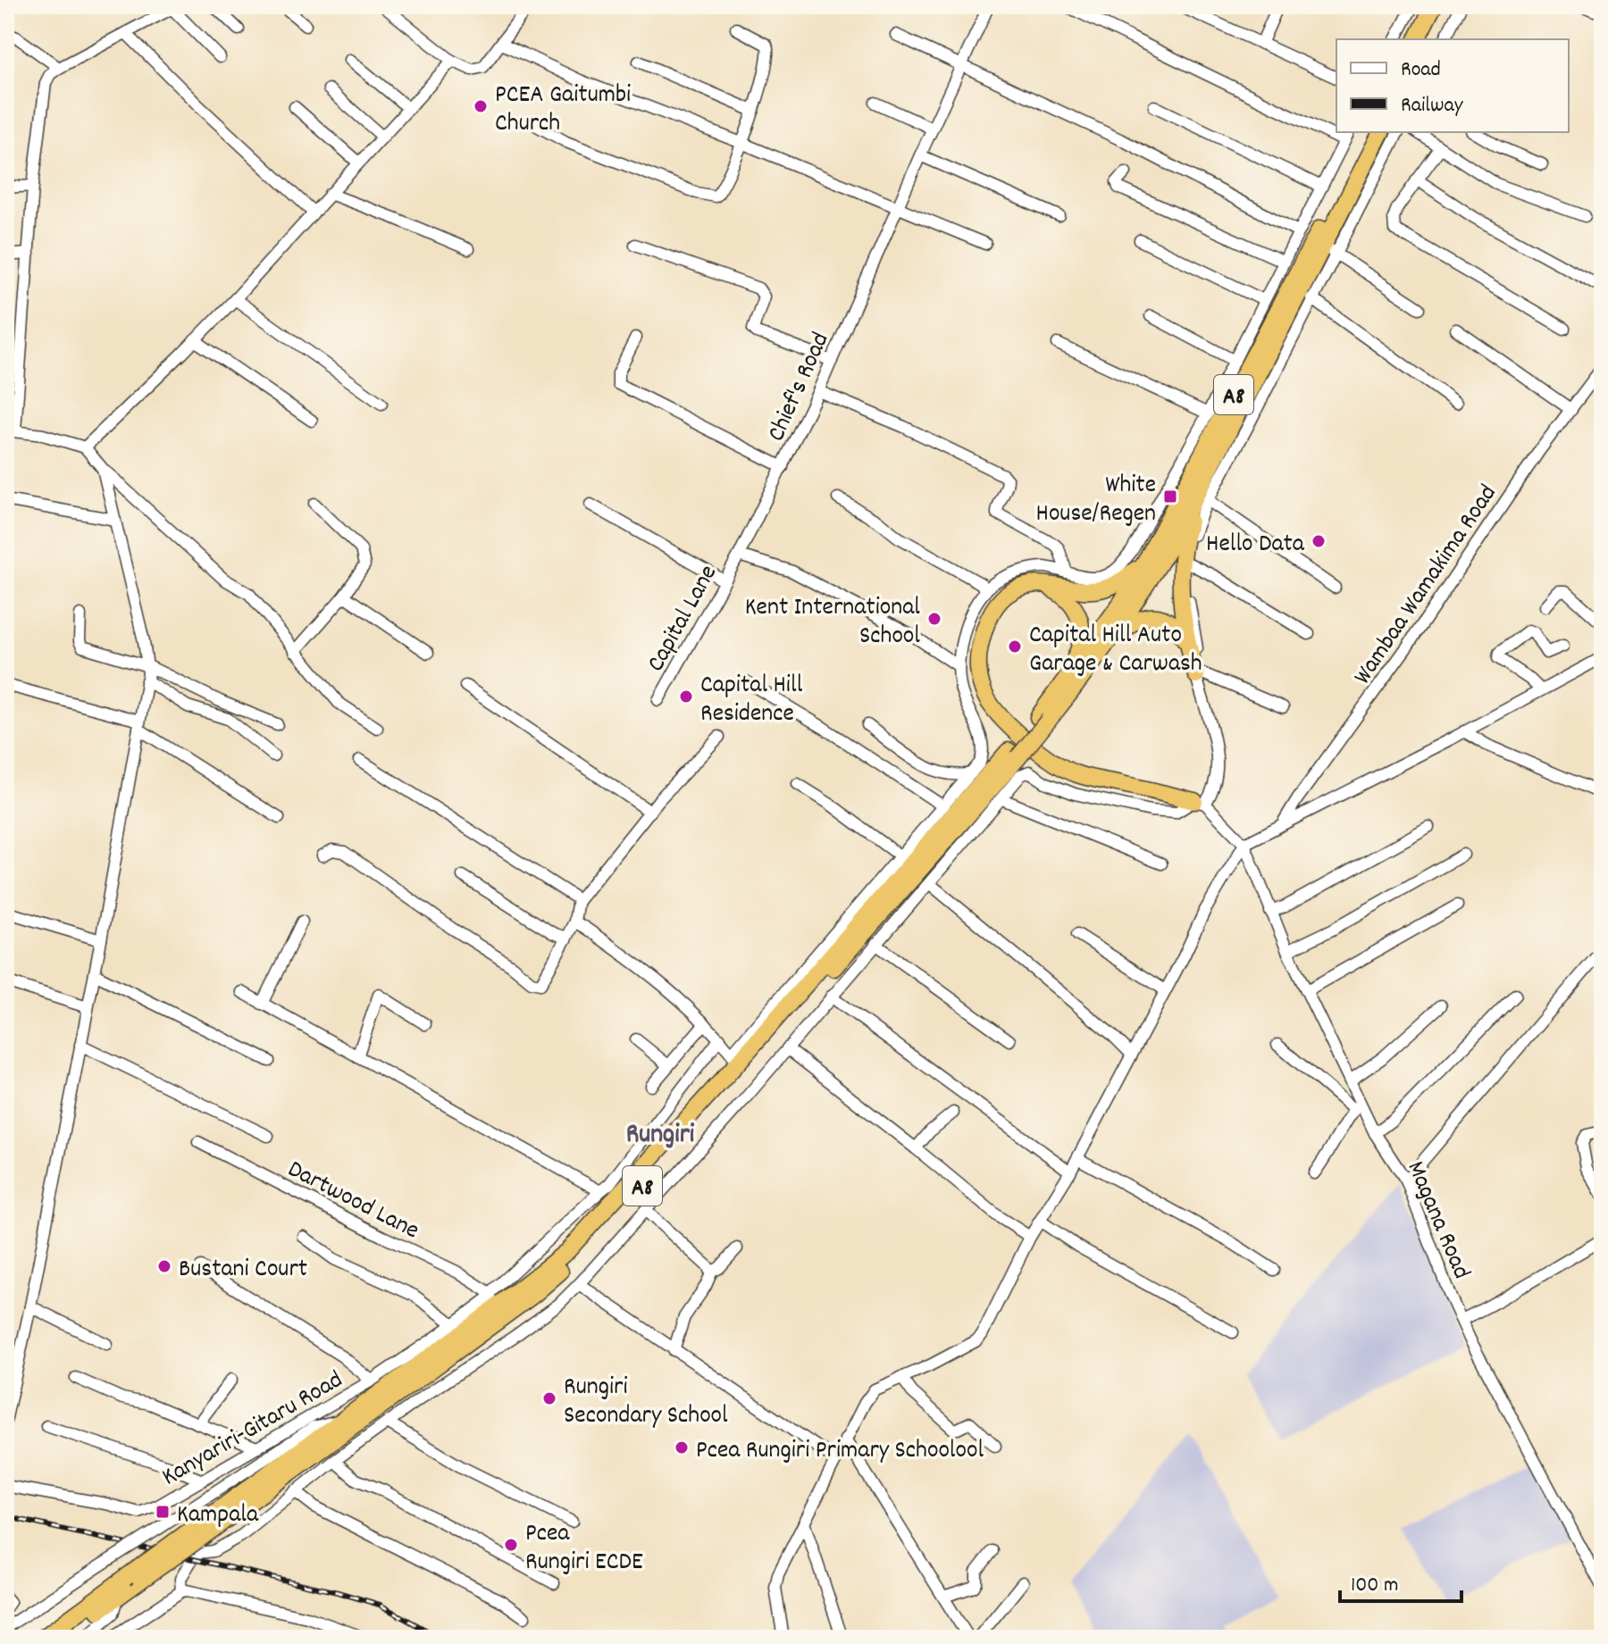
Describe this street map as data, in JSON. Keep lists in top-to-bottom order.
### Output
{
  "streets": {
    "highway": ["A8"],
    "street": [
      "Chief's Road",
      "Wambaa Wamakima Road",
      "Capital Lane",
      "Dartwood Lane",
      "Magana Road",
      "Kanyariri-Gitaru Road"
    ]
  },
  "crossings": [
    ["Chief's Road", "Capital Lane"],
    ["Dartwood Lane", "Kanyariri-Gitaru Road"]
  ],
  "districts": ["Rungiri"],
  "places": {
    "other": [
      "PCEA Gaitumbi Church",
      "Hello Data",
      "Kent International School",
      "Capital Hill Auto Garage & Carwash",
      "Capital Hill Residence",
      "Bustani Court",
      "Rungiri Secondary School",
      "Pcea Rungiri Primary Schoolool",
      "Pcea Rungiri ECDE"
    ],
    "transit": ["White House/Regen", "Kampala"]
  },
  "legend": ["Road", "Railway"],
  "scale_bar": "100 m"
}
